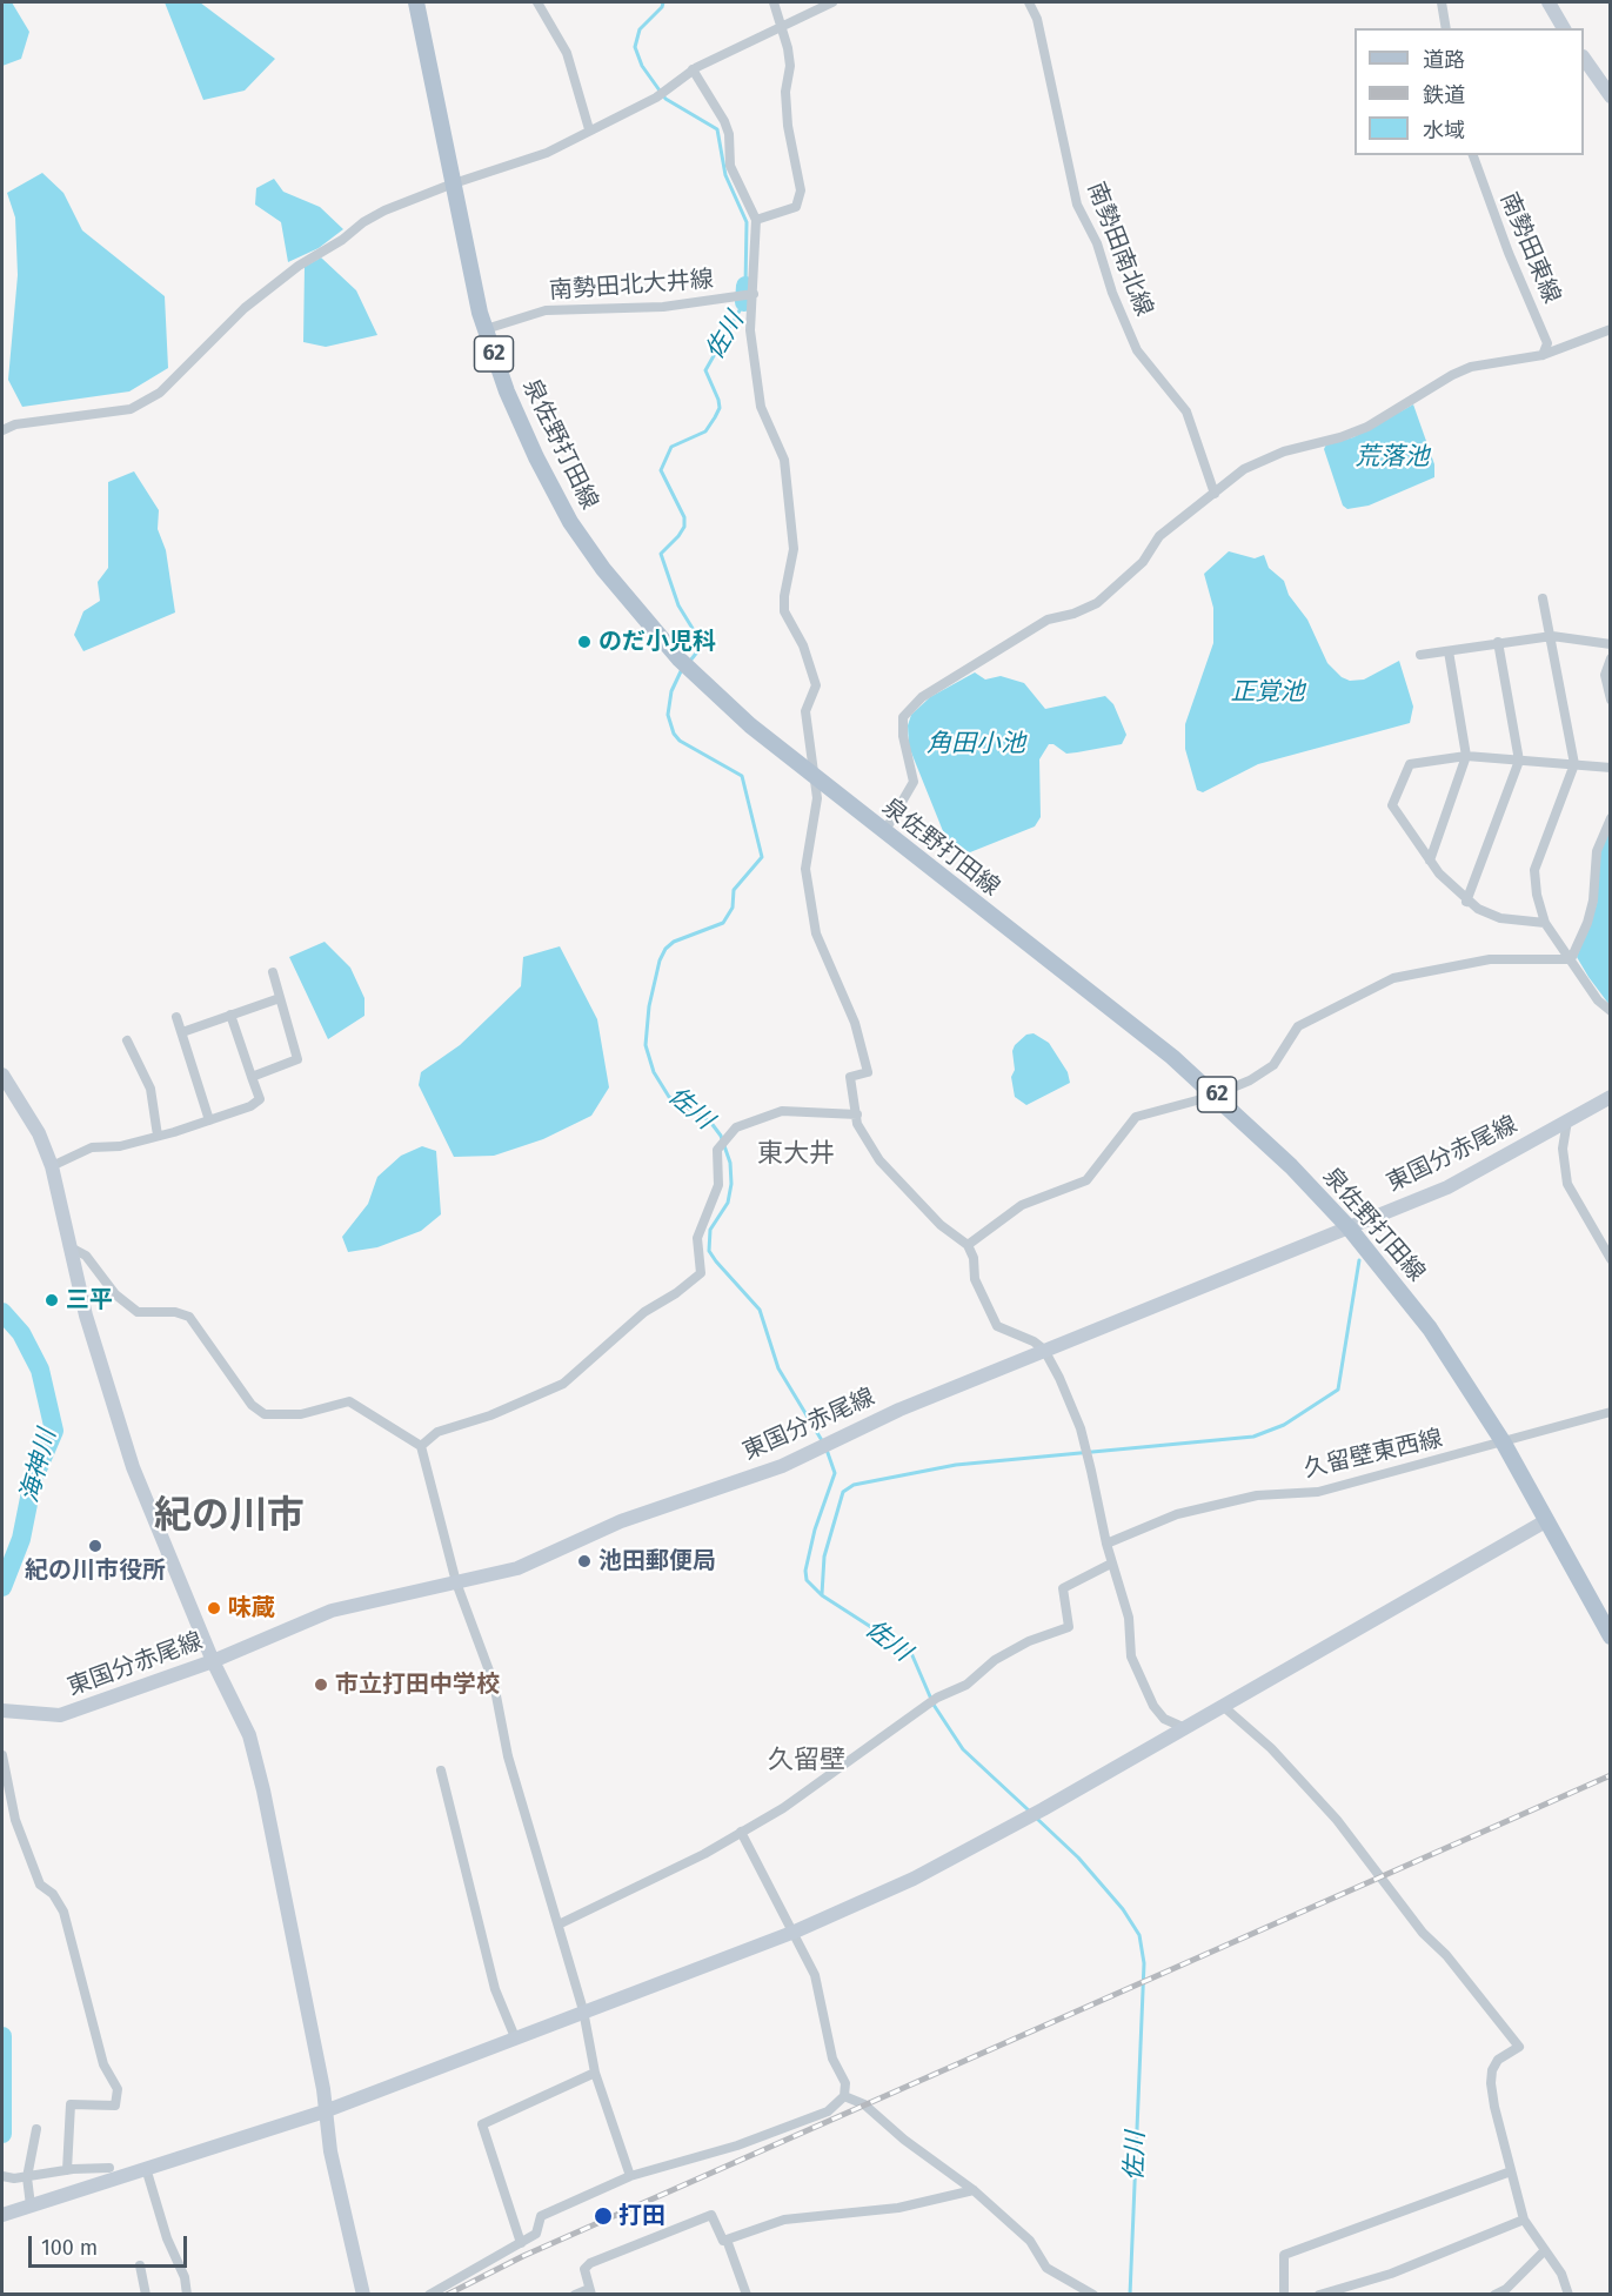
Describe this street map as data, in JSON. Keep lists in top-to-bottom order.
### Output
{
  "streets": {
    "main road": ["62", "泉佐野打田線"],
    "street": [
      "南勢田東線",
      "南勢田南北線",
      "南勢田北大井線",
      "東国分赤尾線",
      "久留壁東西線"
    ]
  },
  "crossings": [
    ["南勢田北大井線", "泉佐野打田線"],
    ["泉佐野打田線", "東国分赤尾線"],
    ["泉佐野打田線", "久留壁東西線"]
  ],
  "districts": ["東大井", "紀の川市", "久留壁"],
  "water": [
    "佐川",
    "荒落池",
    "正覚池",
    "角田小池",
    "海神川"
  ],
  "places": [
    "のだ小児科",
    "三平",
    "紀の川市役所",
    "池田郵便局",
    "味蔵",
    "市立打田中学校",
    "打田"
  ],
  "legend": ["道路", "鉄道", "水域"],
  "scale_bar": "100 m"
}
